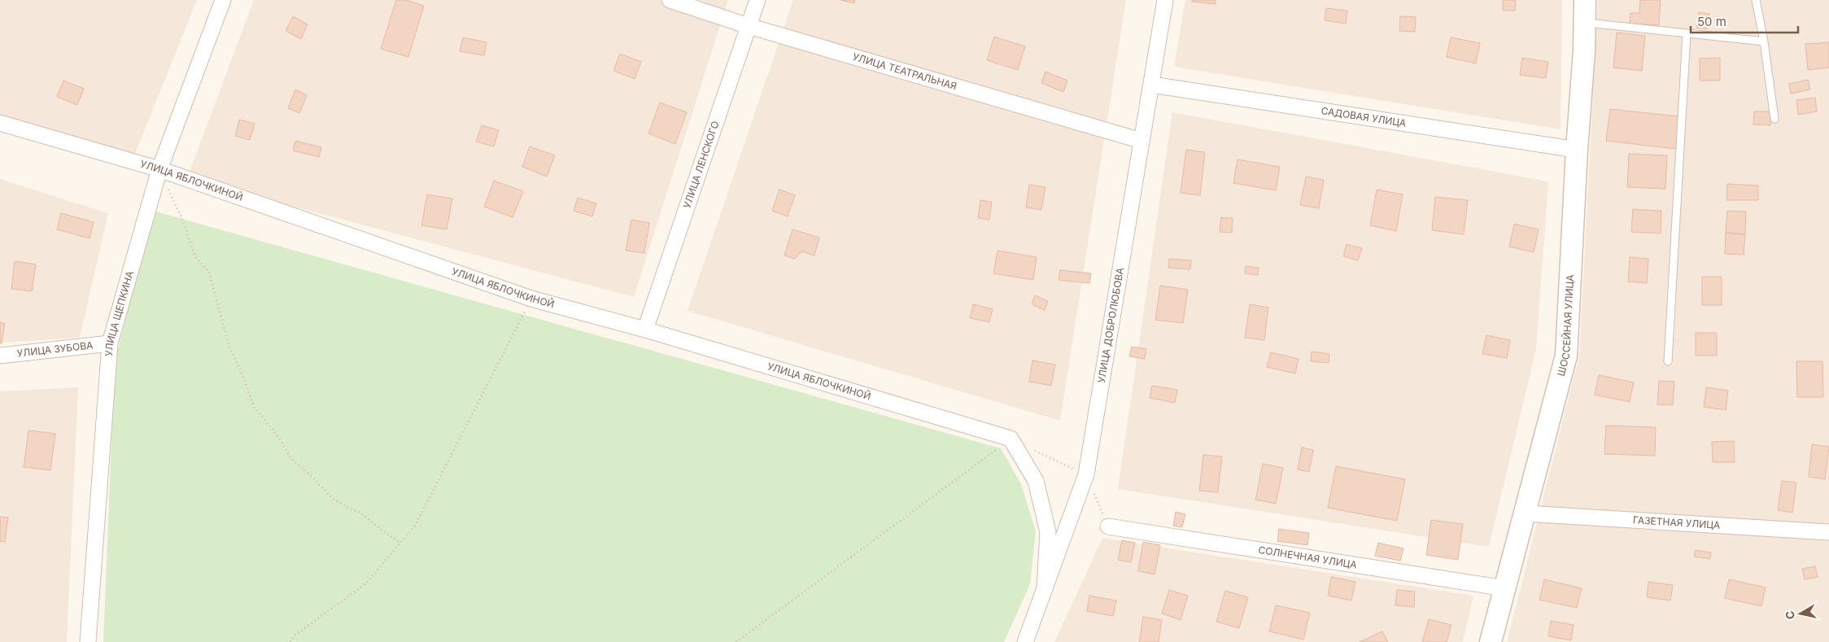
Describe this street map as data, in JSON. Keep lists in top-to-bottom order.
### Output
{
  "streets": {
    "main road": ["ШОССЕЙНАЯ УЛИЦА"],
    "street": [
      "УЛИЦА ТЕАТРАЛЬНАЯ",
      "САДОВАЯ УЛИЦА",
      "УЛИЦА ЛЕНСКОГО",
      "УЛИЦА ЯБЛОЧКИНОЙ",
      "УЛИЦА ЩЕПКИНА",
      "УЛИЦА ДОБРОЛЮБОВА",
      "УЛИЦА ЗУБОВА",
      "ГАЗЕТНАЯ УЛИЦА",
      "СОЛНЕЧНАЯ УЛИЦА"
    ]
  },
  "crossings": [
    ["УЛИЦА ТЕАТРАЛЬНАЯ", "УЛИЦА ЛЕНСКОГО"],
    ["УЛИЦА ТЕАТРАЛЬНАЯ", "УЛИЦА ДОБРОЛЮБОВА"],
    ["САДОВАЯ УЛИЦА", "УЛИЦА ДОБРОЛЮБОВА"],
    ["САДОВАЯ УЛИЦА", "ШОССЕЙНАЯ УЛИЦА"],
    ["УЛИЦА ЛЕНСКОГО", "УЛИЦА ЯБЛОЧКИНОЙ"],
    ["УЛИЦА ЯБЛОЧКИНОЙ", "УЛИЦА ЩЕПКИНА"],
    ["УЛИЦА ЩЕПКИНА", "УЛИЦА ЗУБОВА"],
    ["ШОССЕЙНАЯ УЛИЦА", "ГАЗЕТНАЯ УЛИЦА"],
    ["ШОССЕЙНАЯ УЛИЦА", "СОЛНЕЧНАЯ УЛИЦА"]
  ],
  "scale_bar": "50 m",
  "north": "left"
}
